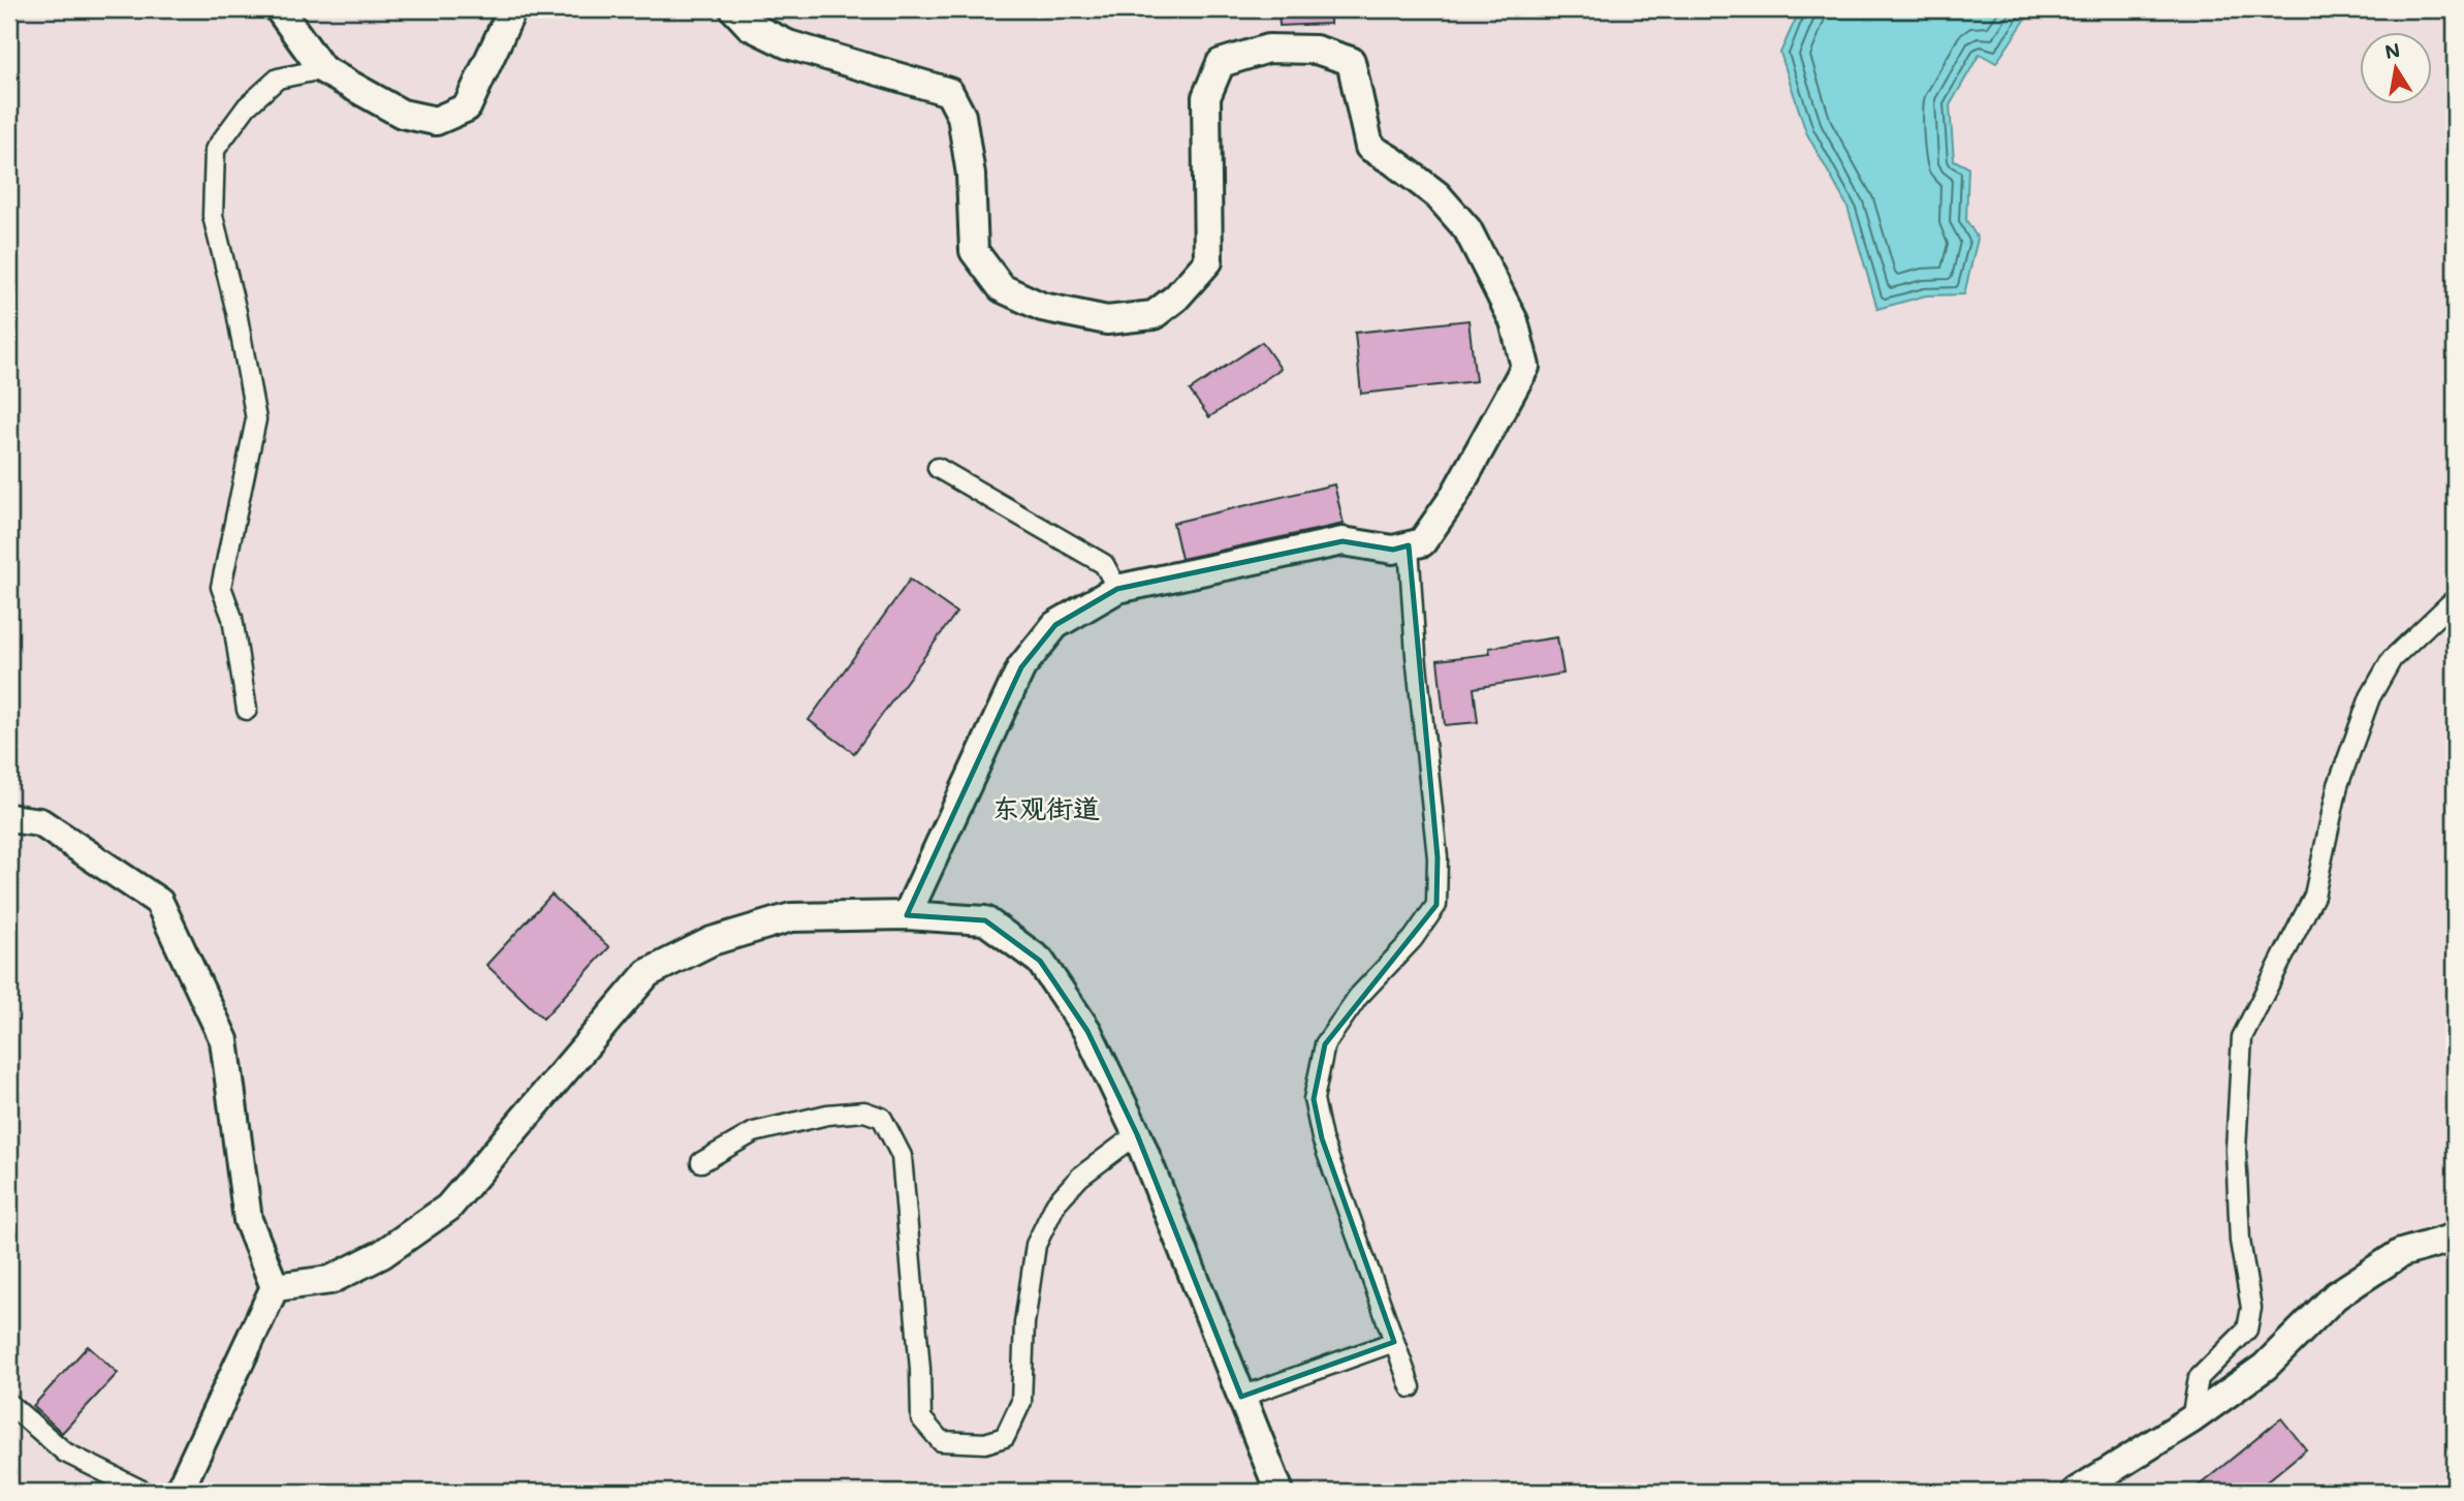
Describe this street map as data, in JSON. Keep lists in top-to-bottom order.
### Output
{
  "districts": ["东观街道"],
  "north": "top"
}
